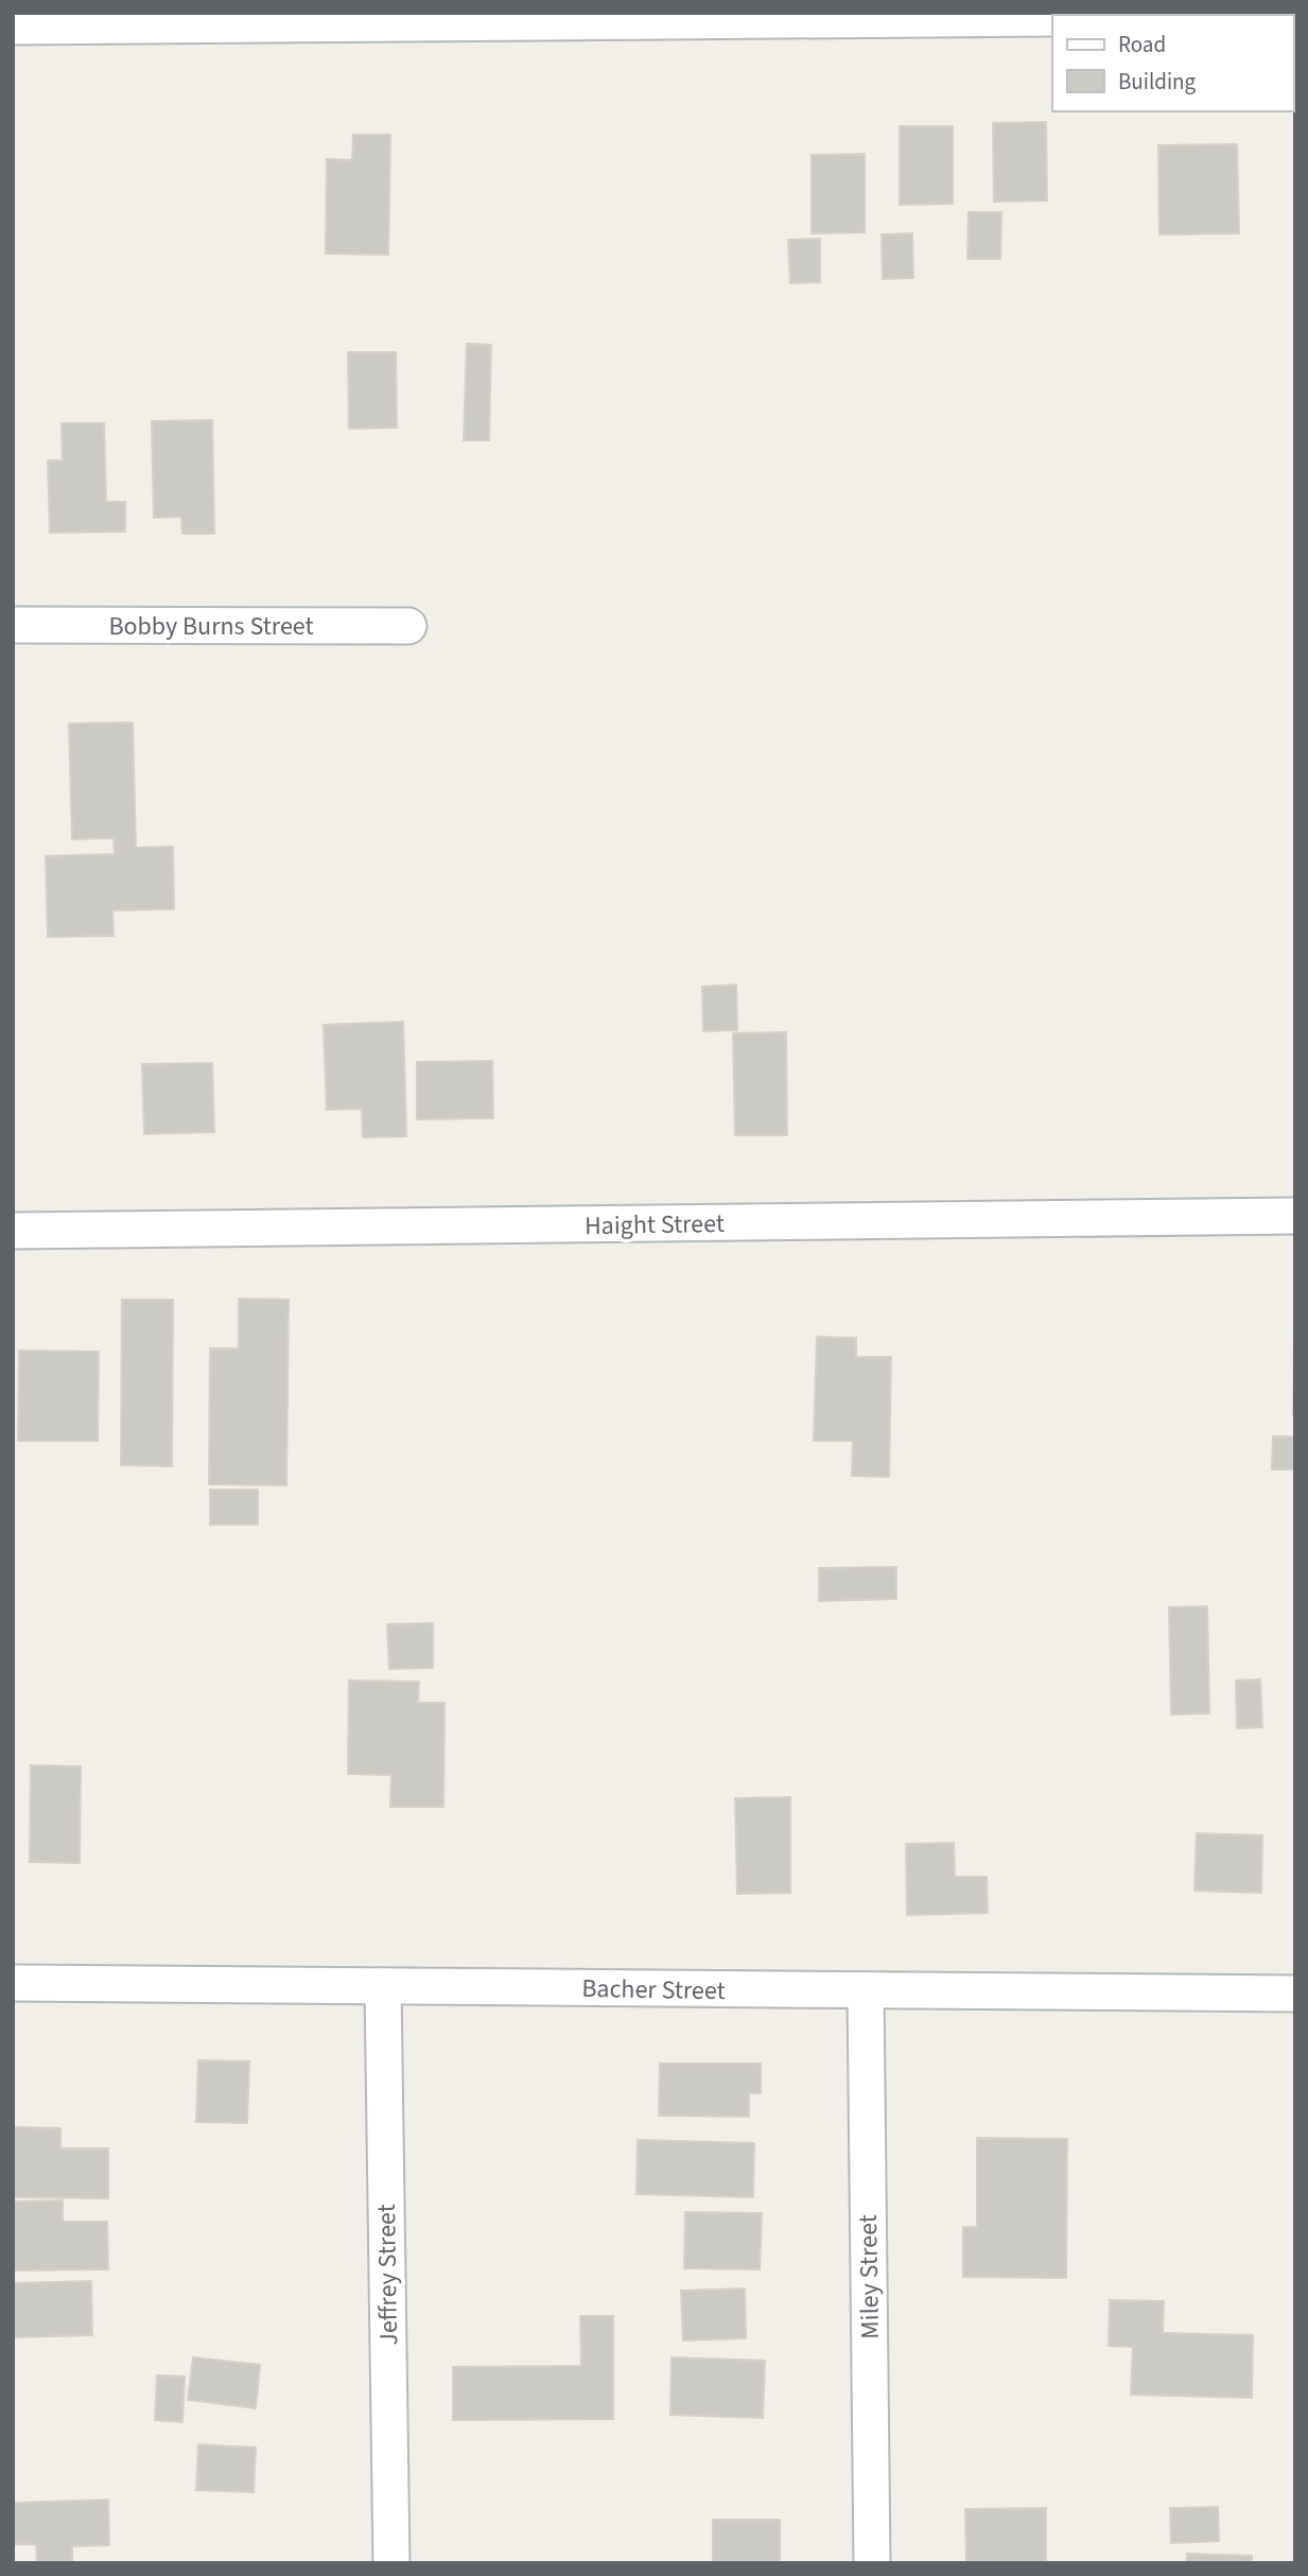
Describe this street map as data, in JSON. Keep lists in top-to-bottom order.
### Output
{
  "streets": {
    "street": [
      "Bobby Burns Street",
      "Haight Street",
      "Bacher Street",
      "Jeffrey Street",
      "Miley Street"
    ]
  },
  "crossings": [
    ["Bacher Street", "Jeffrey Street"],
    ["Bacher Street", "Miley Street"]
  ],
  "legend": ["Road", "Building"]
}
